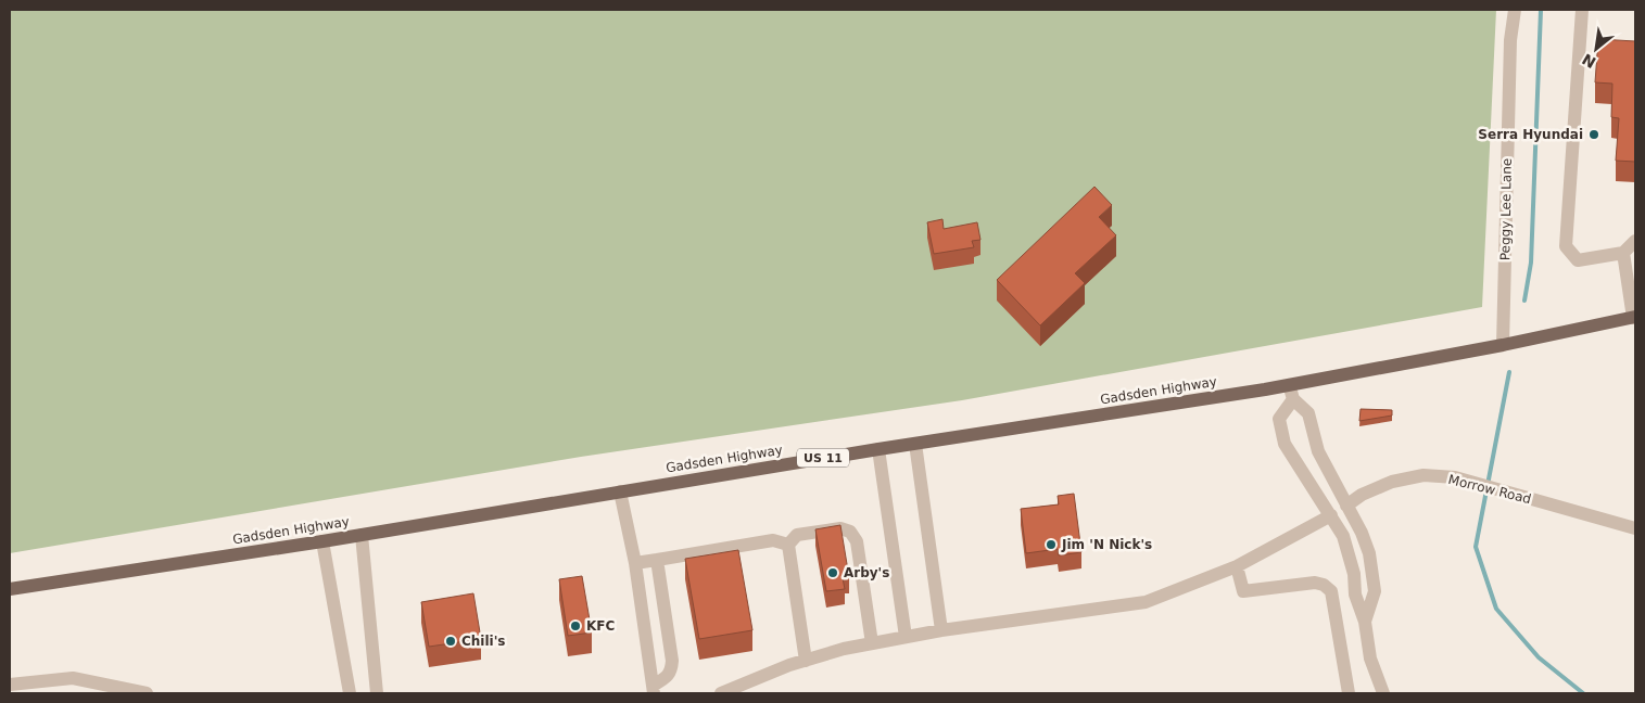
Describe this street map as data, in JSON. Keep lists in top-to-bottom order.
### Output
{
  "streets": {
    "main road": ["Gadsden Highway", "US 11"],
    "street": ["Peggy Lee Lane", "Morrow Road"]
  },
  "crossings": [
    ["Peggy Lee Lane", "Gadsden Highway"]
  ],
  "places": [
    "Serra Hyundai",
    "Jim 'N Nick's",
    "Arby's",
    "KFC",
    "Chili's"
  ],
  "north": "bottom left"
}
